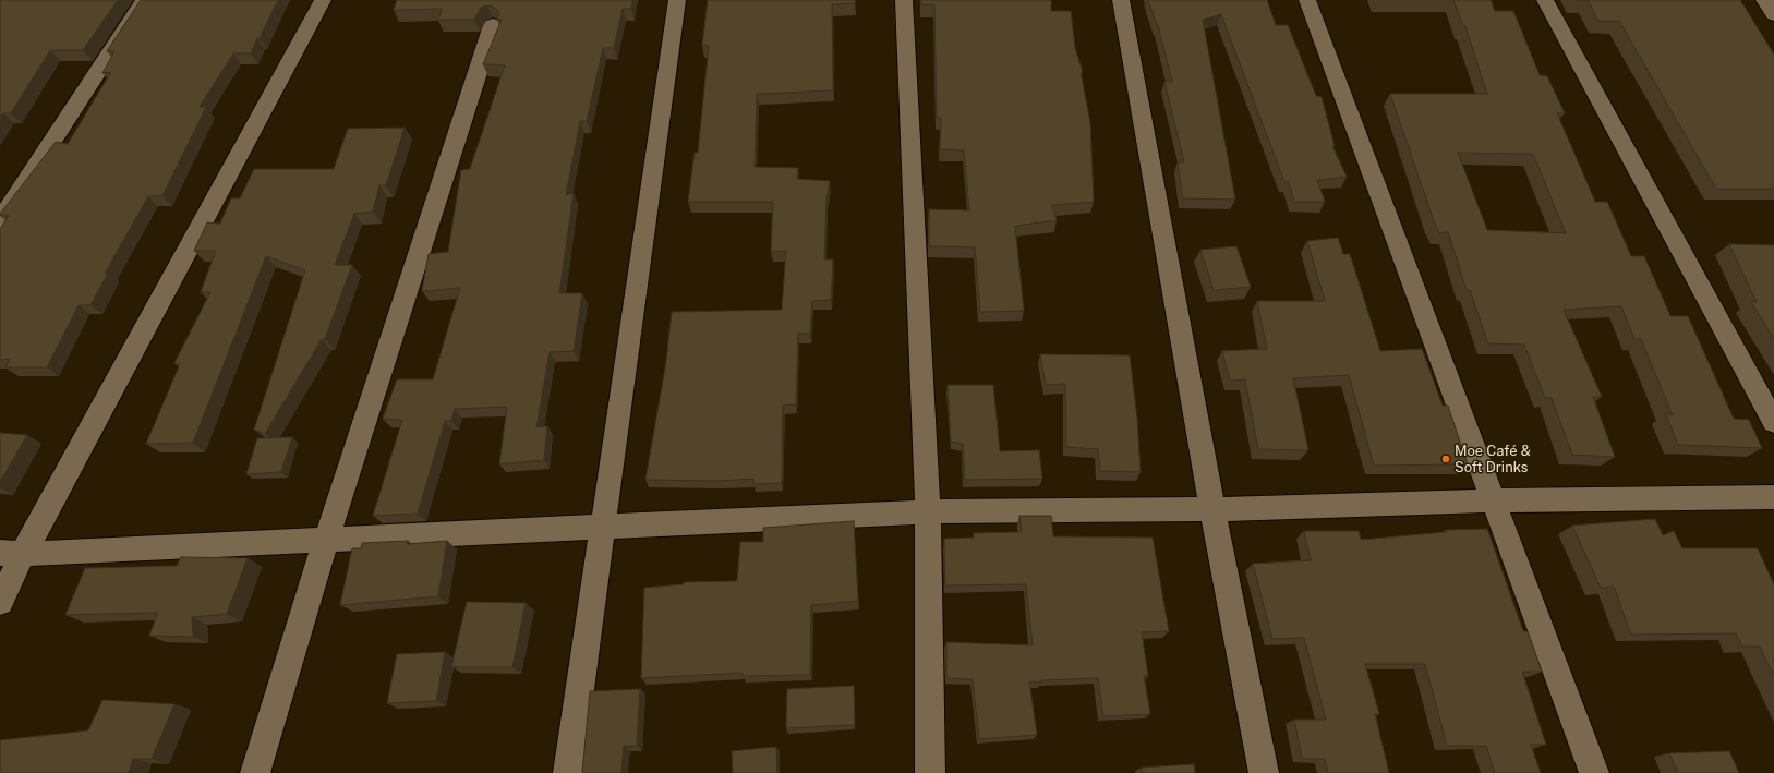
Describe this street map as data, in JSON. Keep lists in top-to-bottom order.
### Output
{
  "places": ["Moe Café & Soft Drinks"]
}
